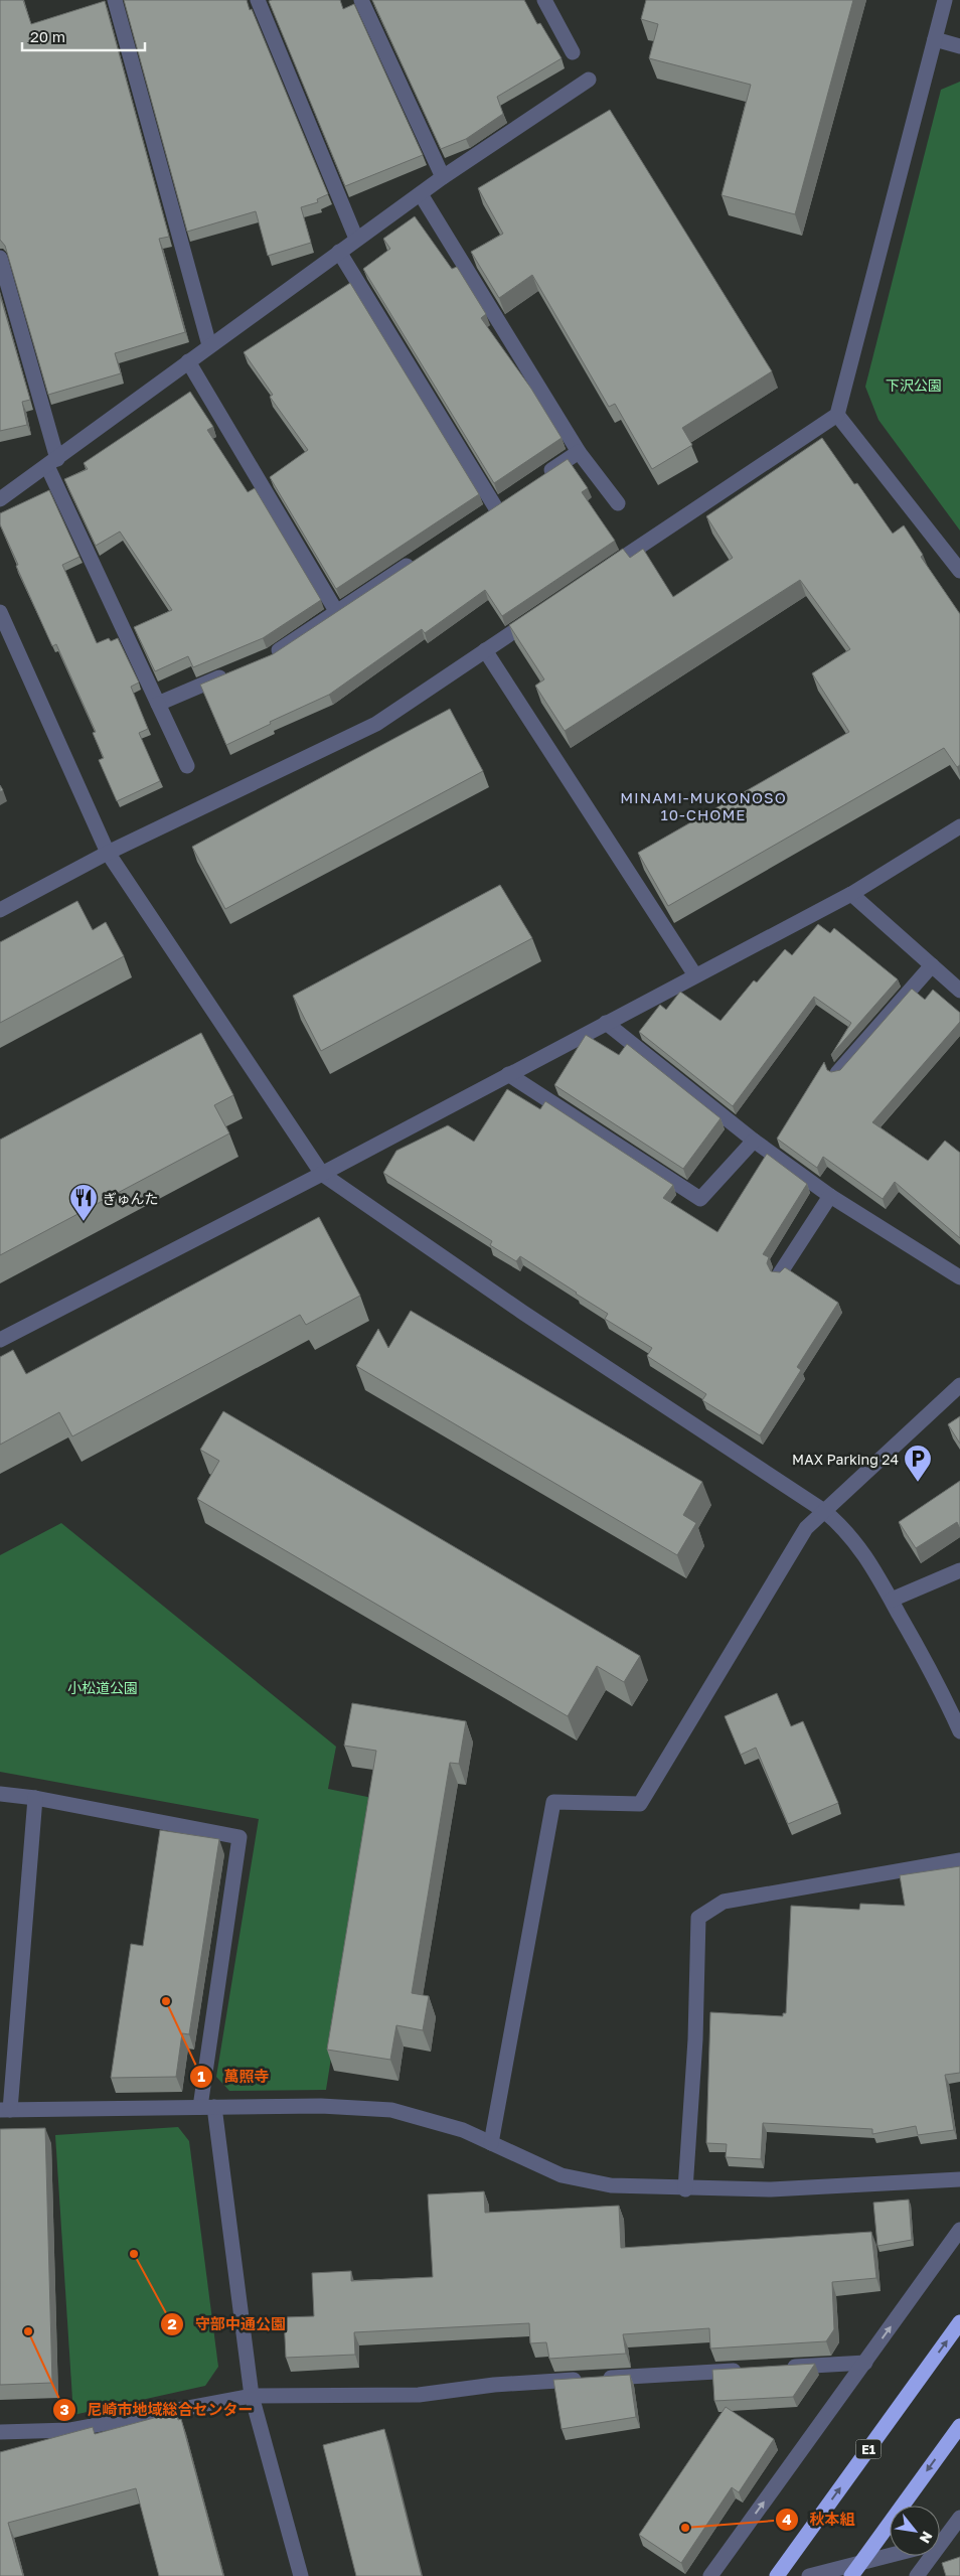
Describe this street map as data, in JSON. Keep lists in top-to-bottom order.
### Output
{
  "streets": {
    "highway": ["E1"]
  },
  "districts": ["MINAMI-MUKONOSO 10-CHOME"],
  "parks": ["下沢公園", "小松道公園"],
  "places": {
    "restaurant": ["ぎゅんた"],
    "parking": ["MAX Parking 24"],
    "other": [
      "萬照寺",
      "守部中通公園",
      "尼崎市地域総合センター",
      "秋本組"
    ]
  },
  "scale_bar": "20 m",
  "north": "bottom right"
}
